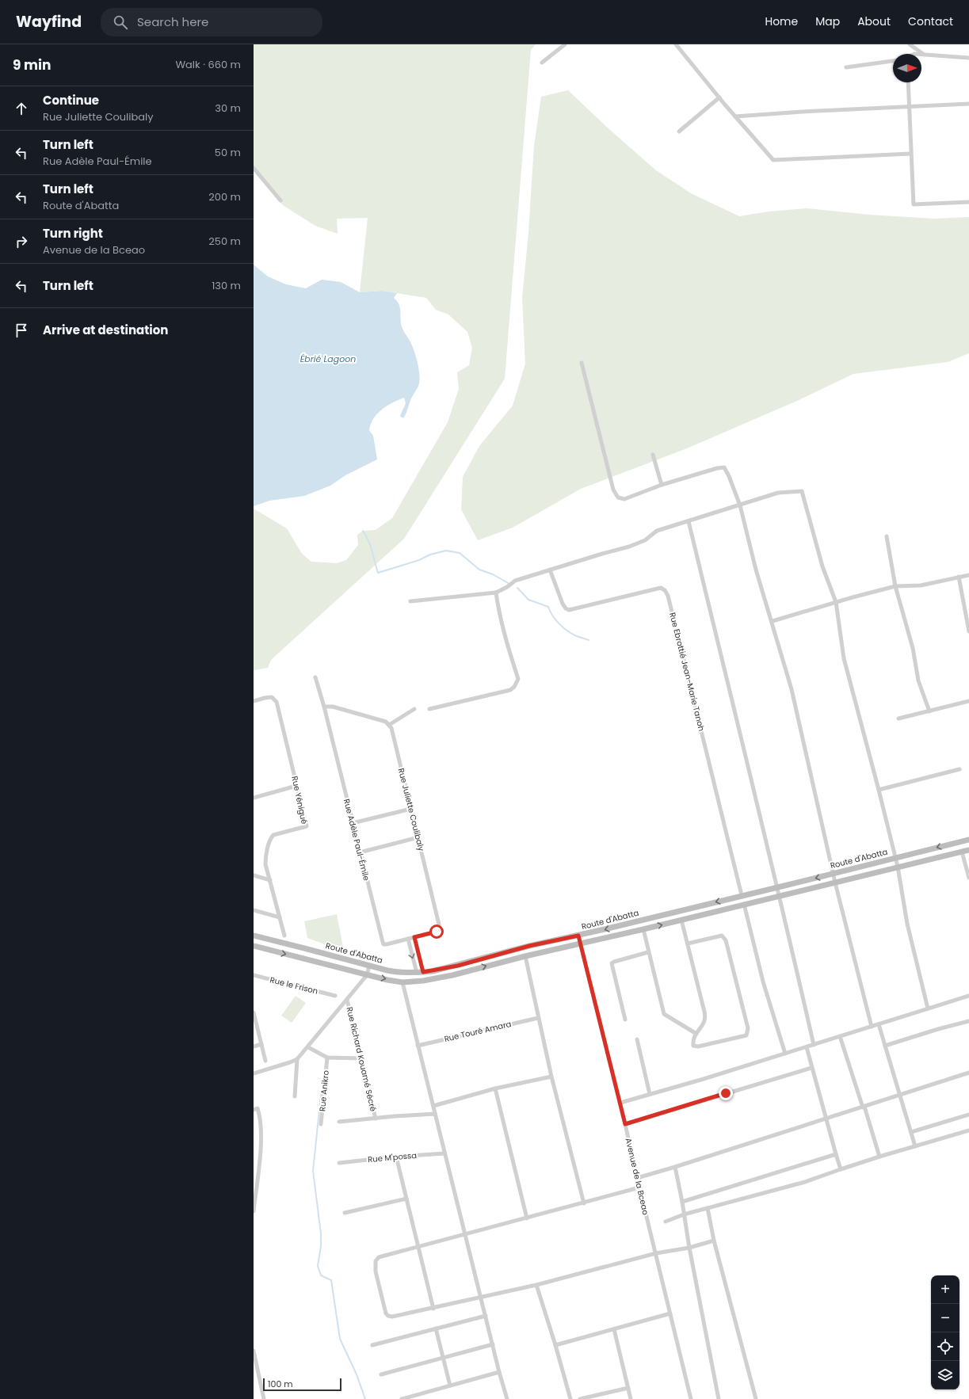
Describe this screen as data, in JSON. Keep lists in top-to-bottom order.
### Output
{
  "streets": {
    "street": [
      "Rue Ebrottié Jean-Marie Tanoh",
      "Rue Yénigué",
      "Rue Juliette Coulibaly",
      "Rue Adèle Paul-Émile",
      "Route d'Abatta",
      "Rue le Frison",
      "Rue Touré Amara",
      "Rue Richard Kouamé Sécré",
      "Rue Anikro",
      "Rue M'possa",
      "Avenue de la Bceao"
    ]
  },
  "crossings": [
    ["Rue Ebrottié Jean-Marie Tanoh", "Route d'Abatta"],
    ["Rue Juliette Coulibaly", "Rue Adèle Paul-Émile"],
    ["Route d'Abatta", "Avenue de la Bceao"]
  ],
  "water": ["Ébrié Lagoon"],
  "scale_bar": "100 m",
  "north": "right",
  "page": {
    "header": "Wayfind",
    "search": "Search here",
    "nav": [
      "Home",
      "Map",
      "About",
      "Contact"
    ],
    "heading": ["9 min", "Walk · 660 m"],
    "list": [
      ["Continue", "Rue Juliette Coulibaly", "30 m"],
      ["Turn left", "Rue Adèle Paul-Émile", "50 m"],
      ["Turn left", "Route d'Abatta", "200 m"],
      ["Turn right", "Avenue de la Bceao", "250 m"],
      ["Turn left", "130 m"],
      "Arrive at destination"
    ],
    "map_buttons": ["+", "−"],
    "scale": "100 m"
  }
}
